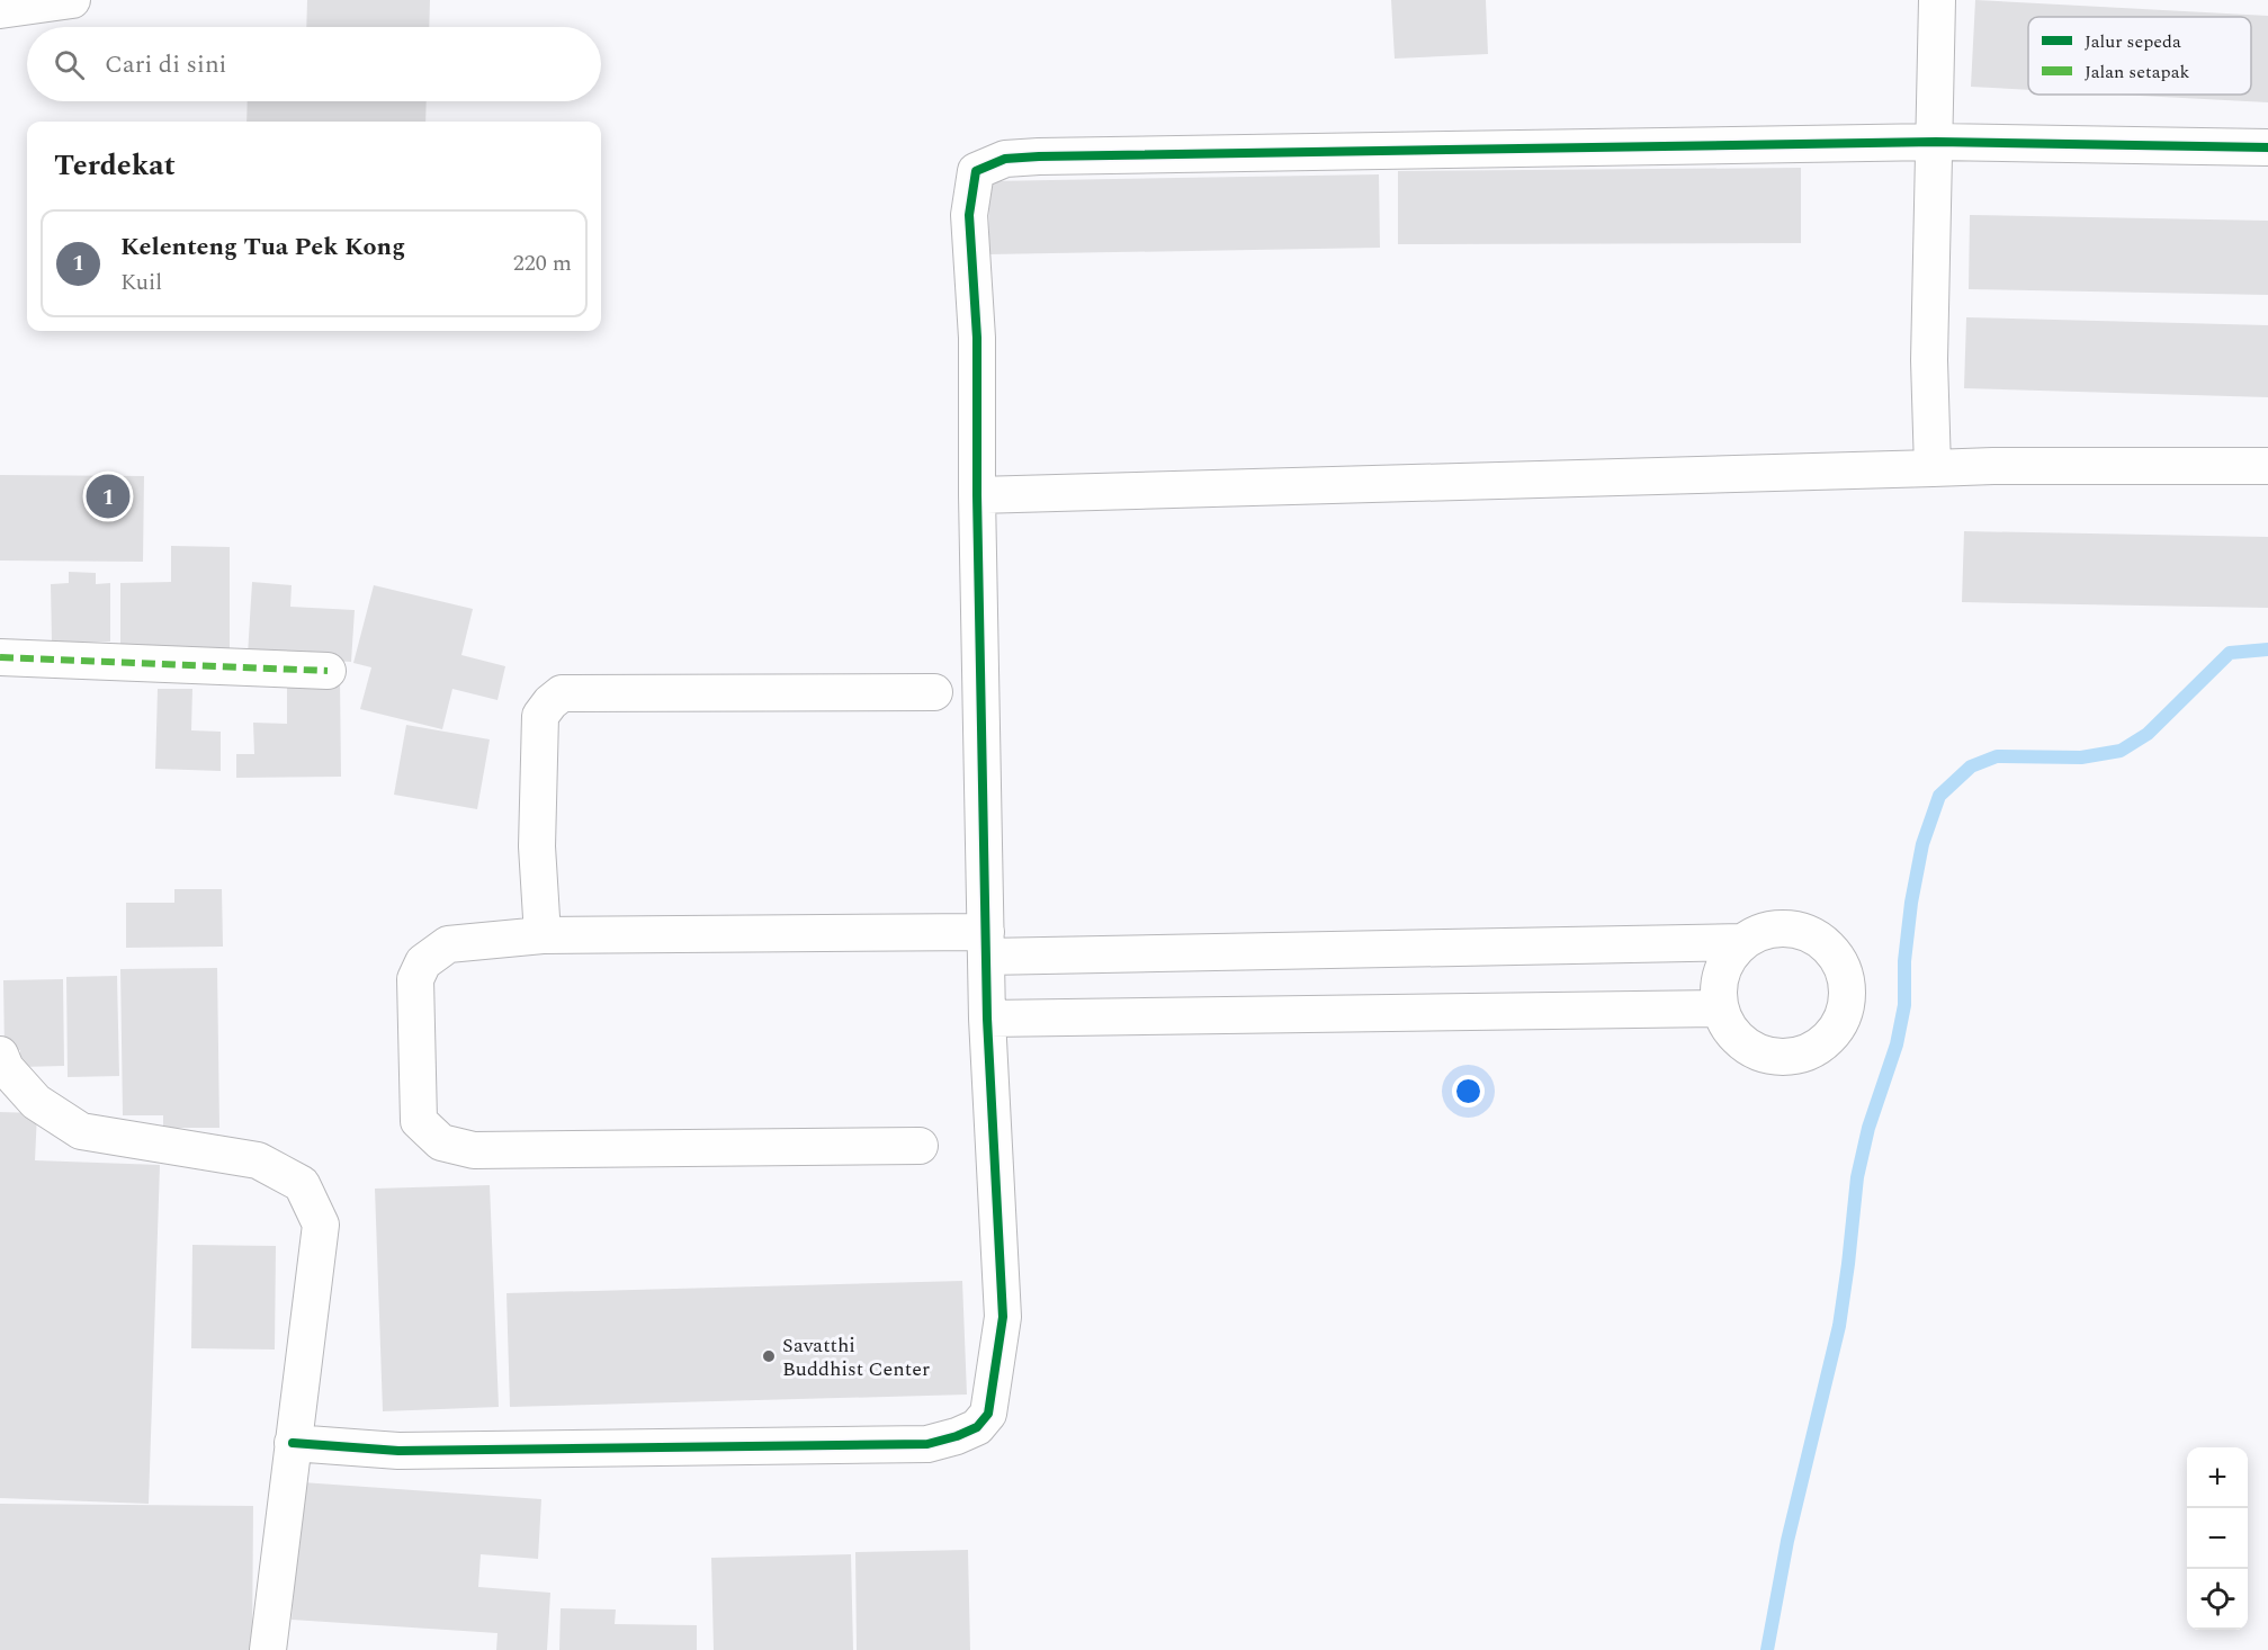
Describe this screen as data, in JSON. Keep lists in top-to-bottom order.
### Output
{
  "places": ["Savatthi Buddhist Center"],
  "legend": ["Jalur sepeda", "Jalan setapak"],
  "page": {
    "search": "Cari di sini",
    "heading": "Terdekat",
    "list": [
      {
        "mark": "1",
        "name": "Kelenteng Tua Pek Kong",
        "note": "Kuil",
        "value": "220 m"
      }
    ],
    "pins": "1",
    "map_buttons": ["+", "−"]
  }
}
